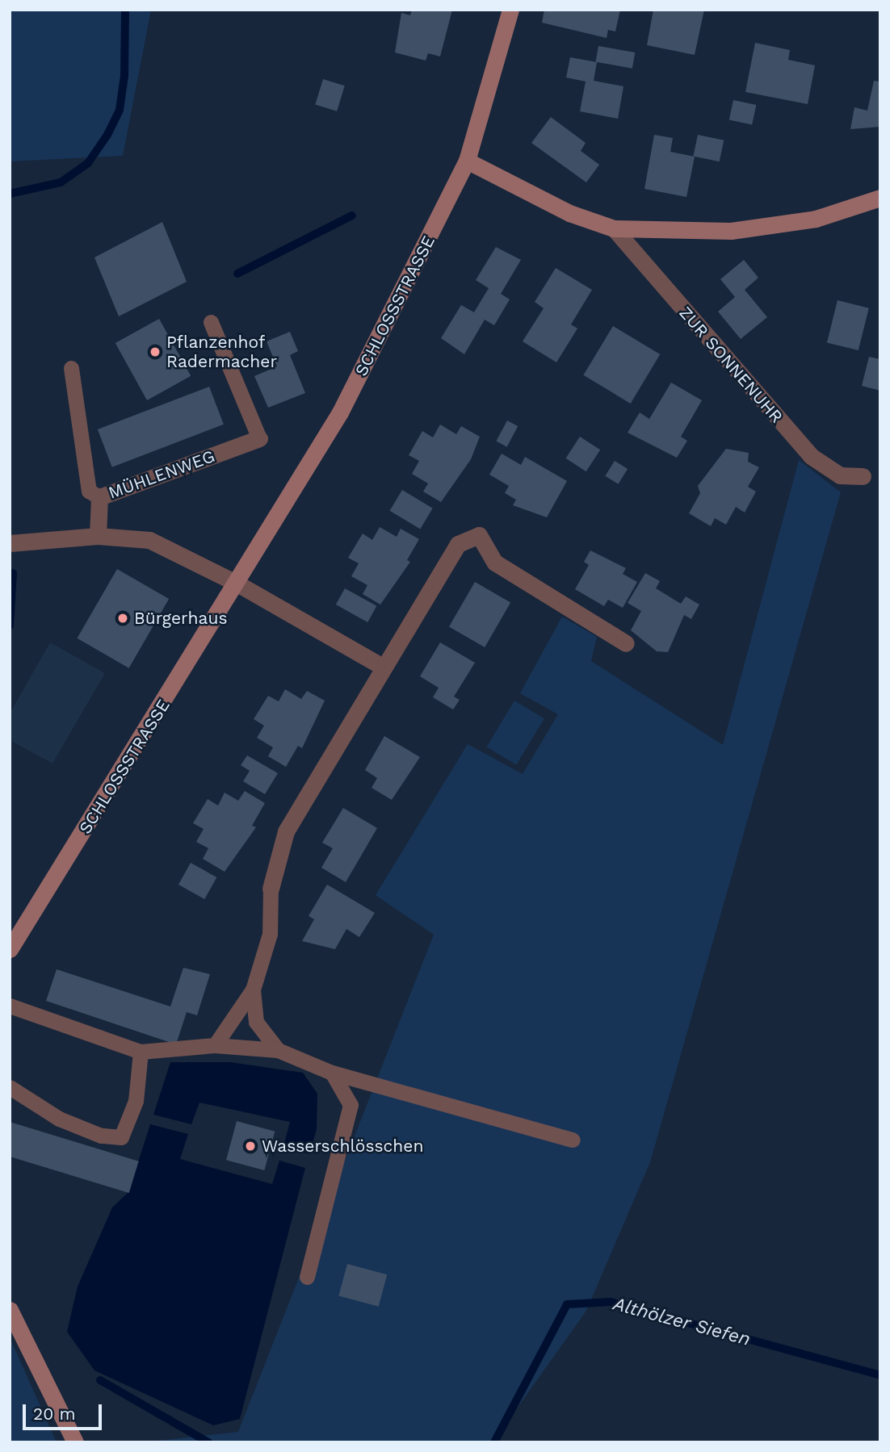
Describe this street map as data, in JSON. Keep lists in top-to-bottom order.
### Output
{
  "streets": {
    "main road": ["SCHLOSSSTRASSE"],
    "street": ["ZUR SONNENUHR", "MÜHLENWEG"]
  },
  "water": ["Althölzer Siefen"],
  "places": ["Pflanzenhof Radermacher", "Bürgerhaus", "Wasserschlösschen"],
  "scale_bar": "20 m"
}
